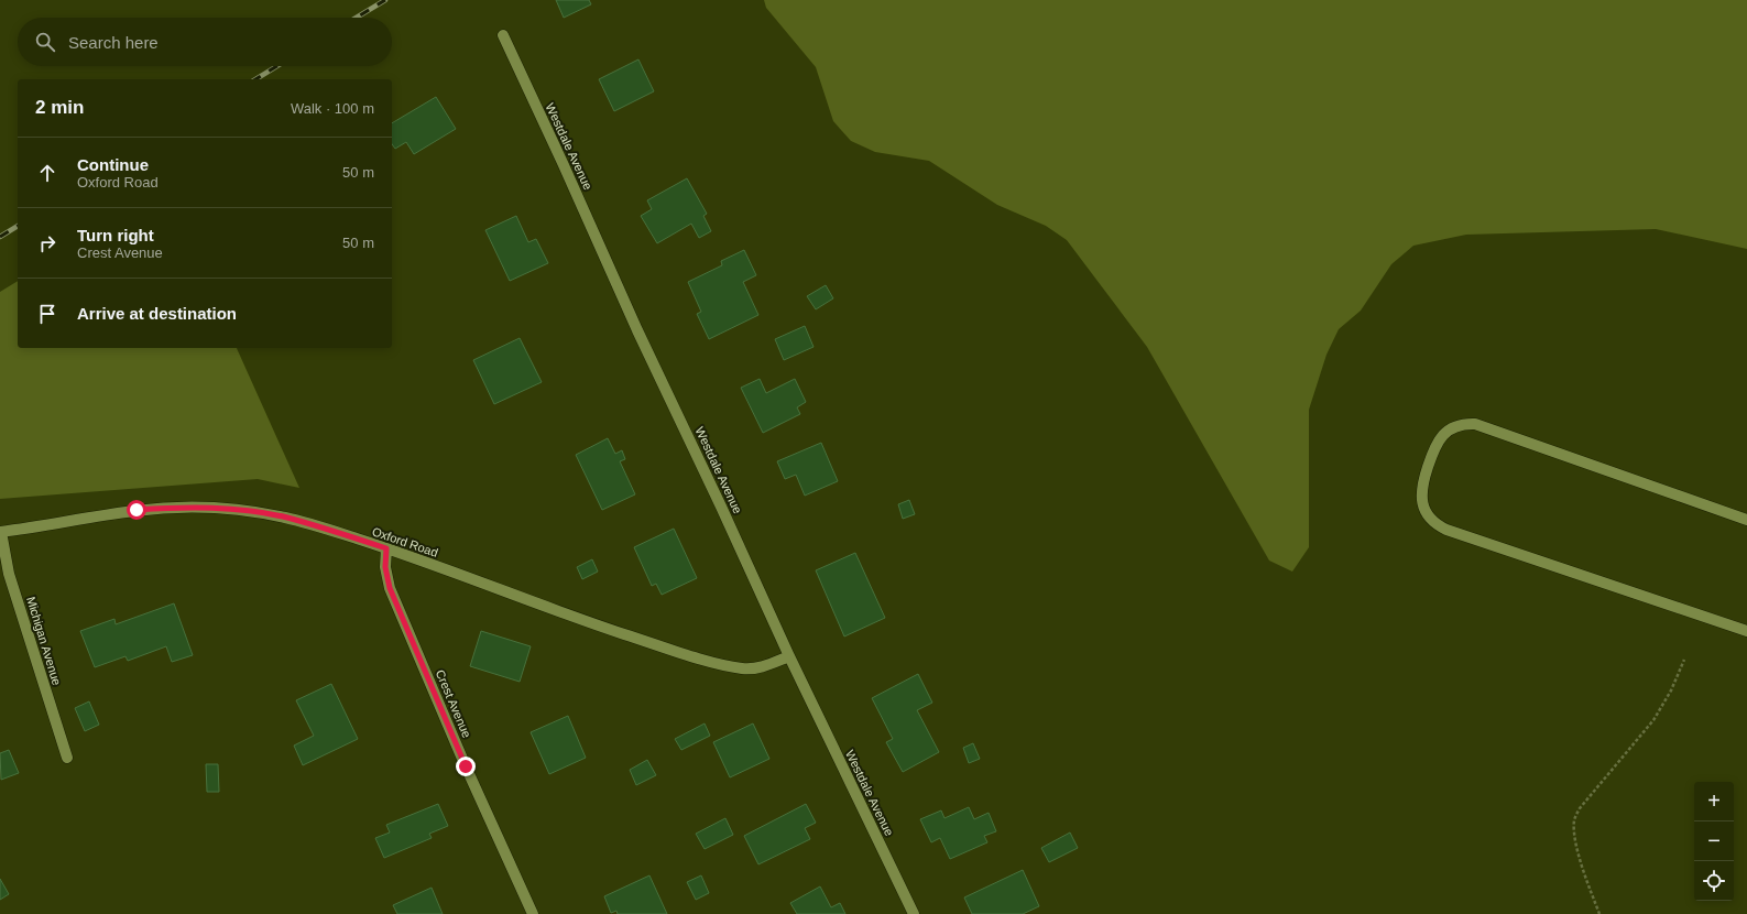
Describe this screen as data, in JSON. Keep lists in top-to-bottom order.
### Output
{
  "streets": {
    "street": [
      "Westdale Avenue",
      "Oxford Road",
      "Michigan Avenue",
      "Crest Avenue"
    ]
  },
  "crossings": [
    ["Westdale Avenue", "Oxford Road"],
    ["Oxford Road", "Michigan Avenue"],
    ["Oxford Road", "Crest Avenue"]
  ],
  "page": {
    "search": "Search here",
    "heading": ["2 min", "Walk · 100 m"],
    "list": [
      ["Continue", "Oxford Road", "50 m"],
      ["Turn right", "Crest Avenue", "50 m"],
      "Arrive at destination"
    ],
    "map_buttons": ["+", "−"]
  }
}
